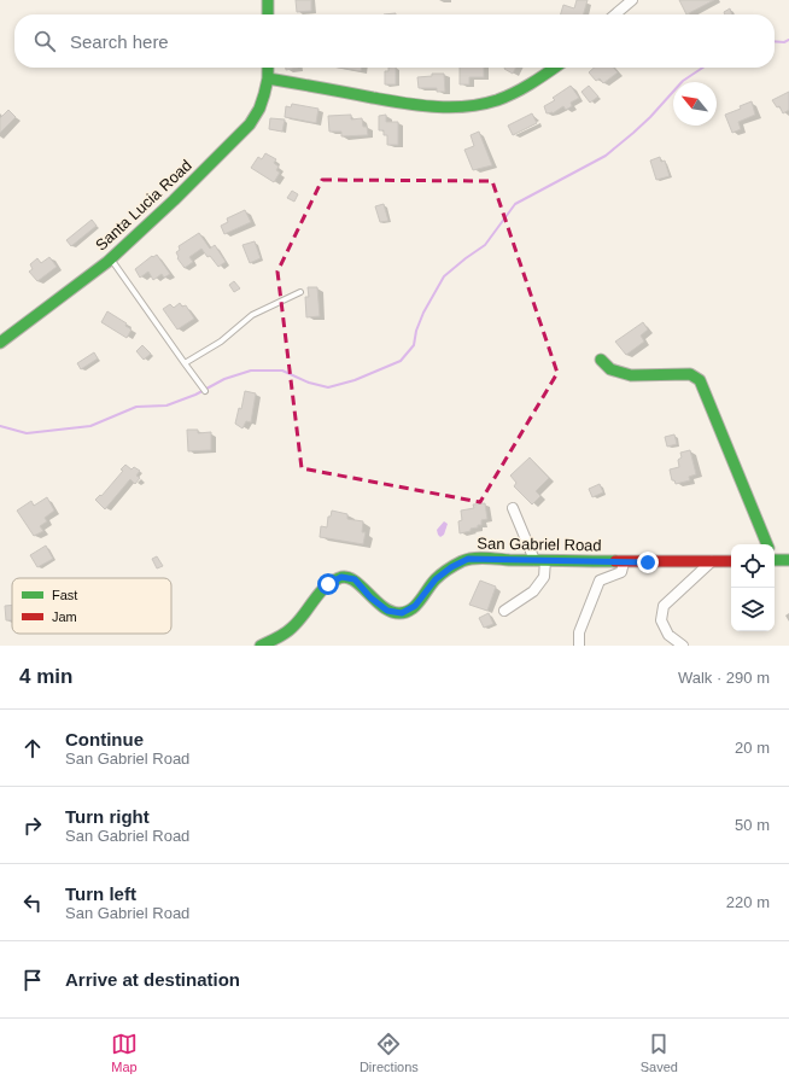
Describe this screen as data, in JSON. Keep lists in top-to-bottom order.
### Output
{
  "streets": {
    "street": ["Santa Lucia Road", "San Gabriel Road"]
  },
  "legend": ["Fast", "Jam"],
  "north": "top left",
  "page": {
    "search": "Search here",
    "heading": ["4 min", "Walk · 290 m"],
    "list": [
      ["Continue", "San Gabriel Road", "20 m"],
      ["Turn right", "San Gabriel Road", "50 m"],
      ["Turn left", "San Gabriel Road", "220 m"],
      "Arrive at destination"
    ],
    "nav": ["Map", "Directions", "Saved"]
  }
}
